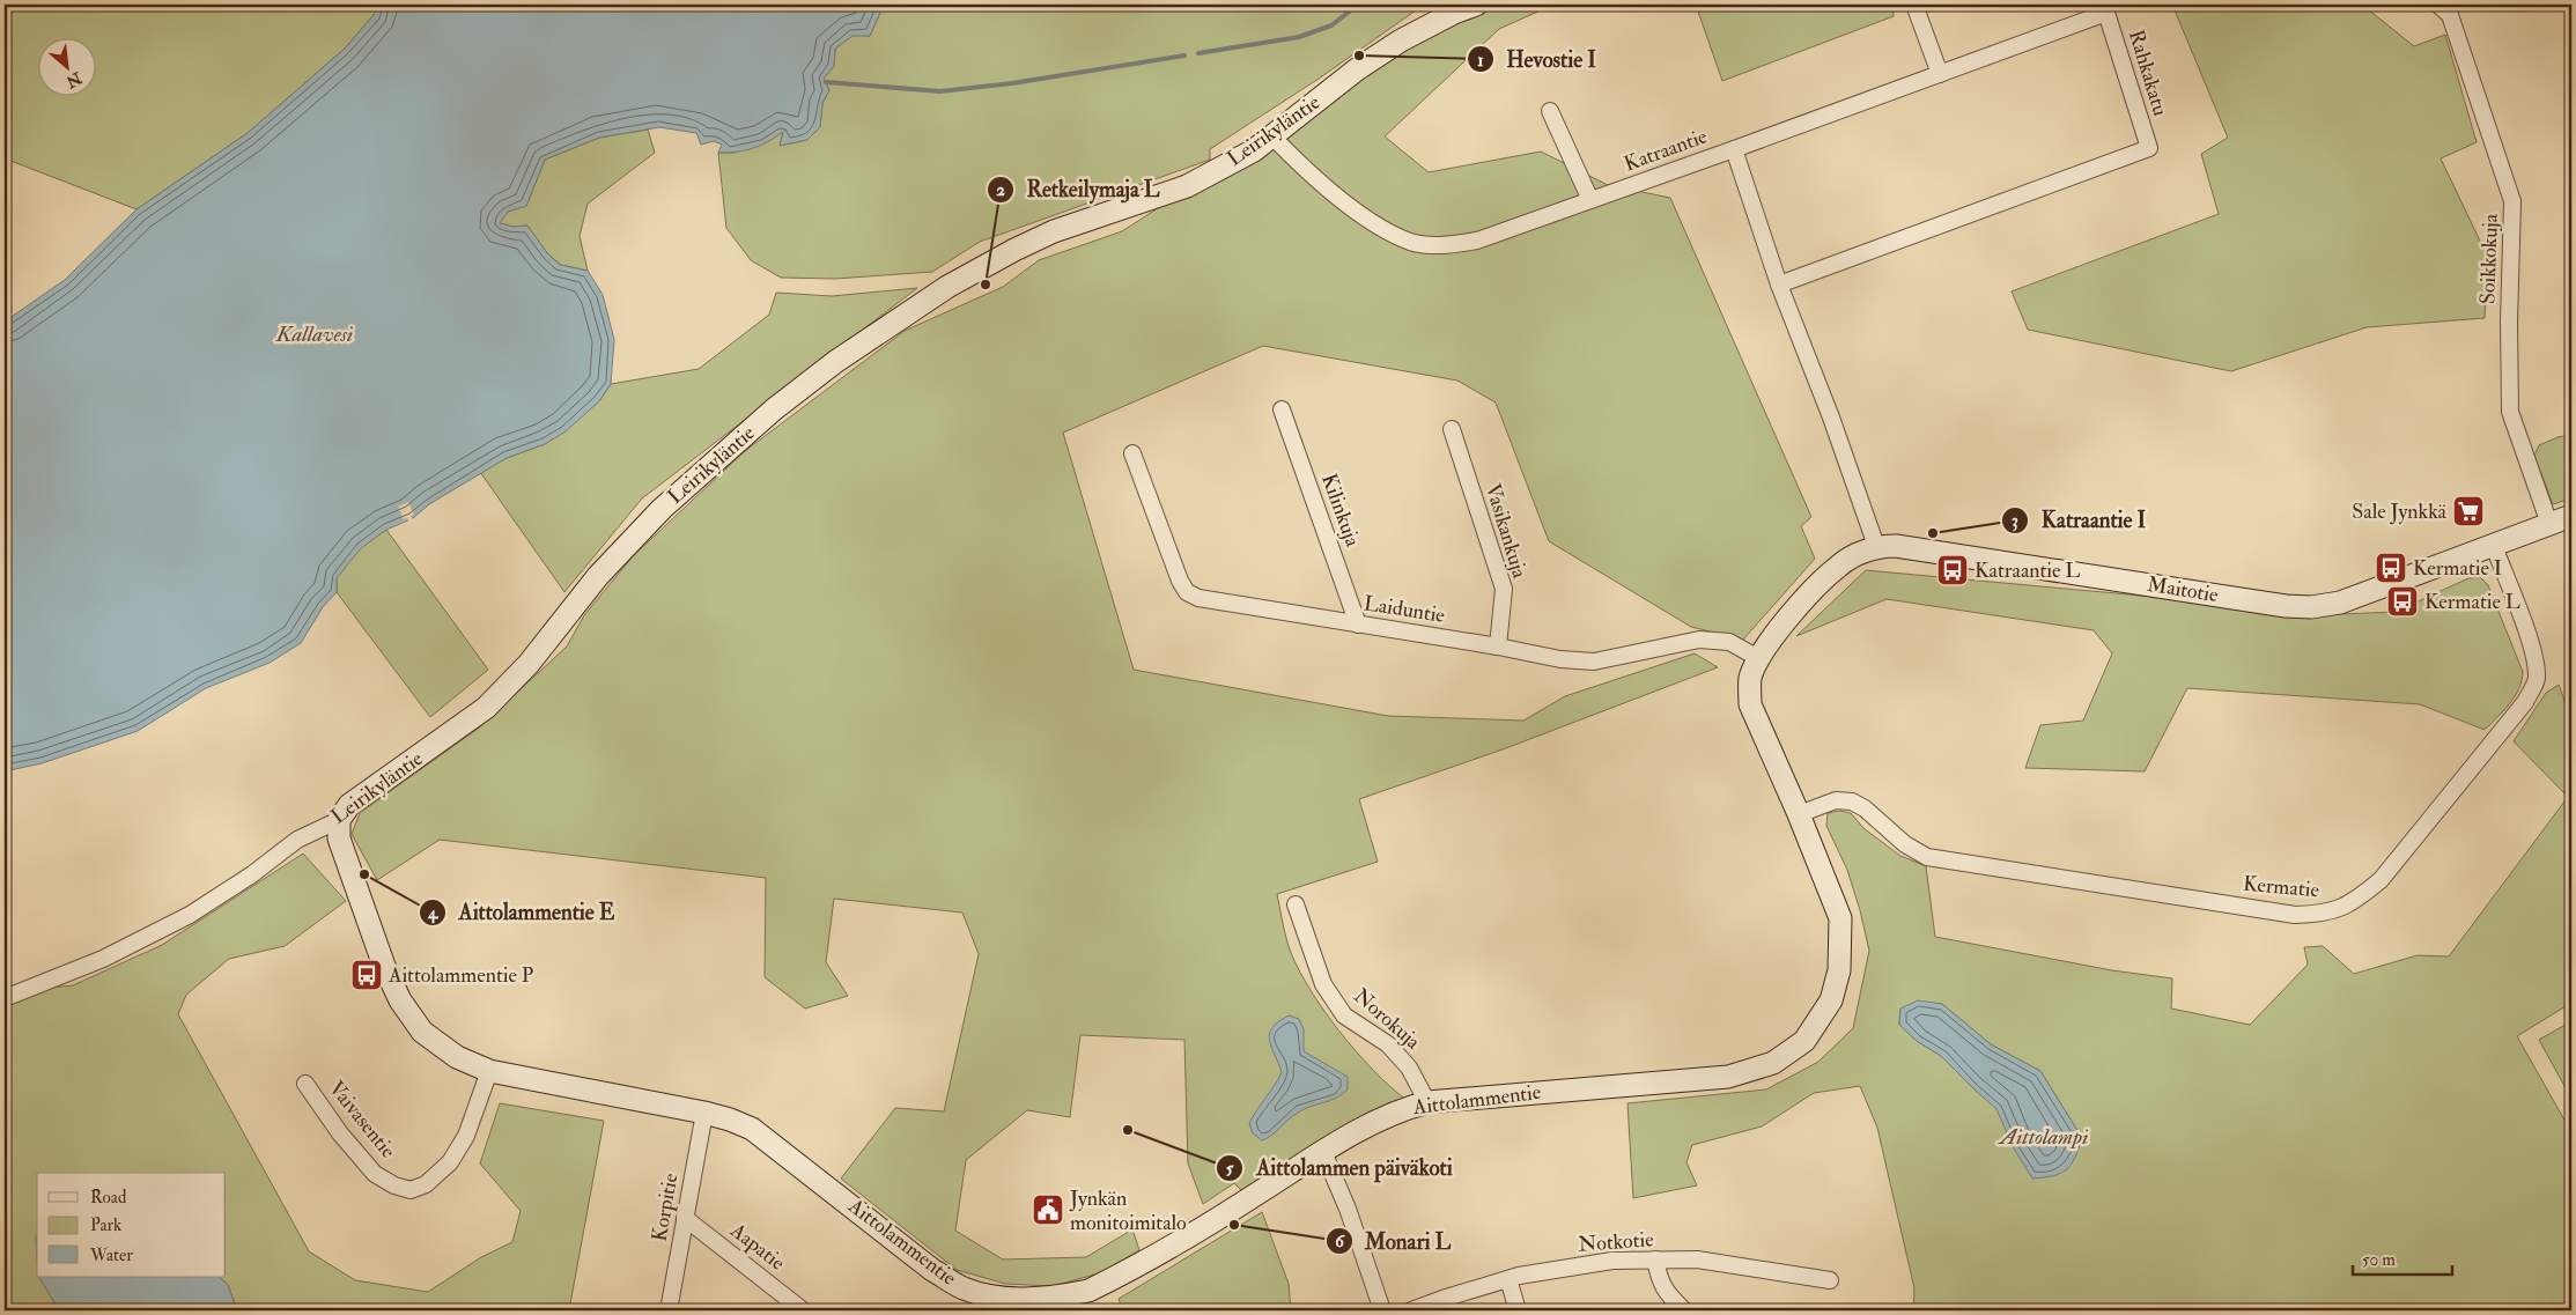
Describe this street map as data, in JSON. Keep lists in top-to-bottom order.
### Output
{
  "streets": {
    "street": [
      "Rahkakatu",
      "Leirikyläntie",
      "Katraantie",
      "Soikkokuja",
      "Kilinkuja",
      "Vasikankuja",
      "Maitotie",
      "Laiduntie",
      "Kermatie",
      "Norokuja",
      "Aittolammentie",
      "Vaivasentie",
      "Korpitie",
      "Notkotie",
      "Aapatie"
    ]
  },
  "crossings": [
    ["Rahkakatu", "Katraantie"],
    ["Leirikyläntie", "Katraantie"],
    ["Leirikyläntie", "Aittolammentie"],
    ["Katraantie", "Maitotie"],
    ["Katraantie", "Aittolammentie"],
    ["Soikkokuja", "Maitotie"],
    ["Kilinkuja", "Laiduntie"],
    ["Vasikankuja", "Laiduntie"],
    ["Maitotie", "Kermatie"],
    ["Maitotie", "Aittolammentie"],
    ["Laiduntie", "Aittolammentie"],
    ["Kermatie", "Aittolammentie"],
    ["Norokuja", "Aittolammentie"],
    ["Aittolammentie", "Vaivasentie"],
    ["Aittolammentie", "Korpitie"],
    ["Korpitie", "Aapatie"]
  ],
  "water": ["Kallavesi", "Aittolampi"],
  "places": {
    "other": [
      "Hevostie I",
      "Retkeilymaja L",
      "Katraantie I",
      "Aittolammentie E",
      "Aittolammen päiväkoti",
      "Monari L"
    ],
    "supermarket": ["Sale Jynkkä"],
    "bus stop": [
      "Kermatie I",
      "Katraantie L",
      "Kermatie L",
      "Aittolammentie P"
    ],
    "public building": ["Jynkän monitoimitalo"]
  },
  "legend": ["Road", "Park", "Water"],
  "scale_bar": "50 m",
  "north": "bottom right"
}
